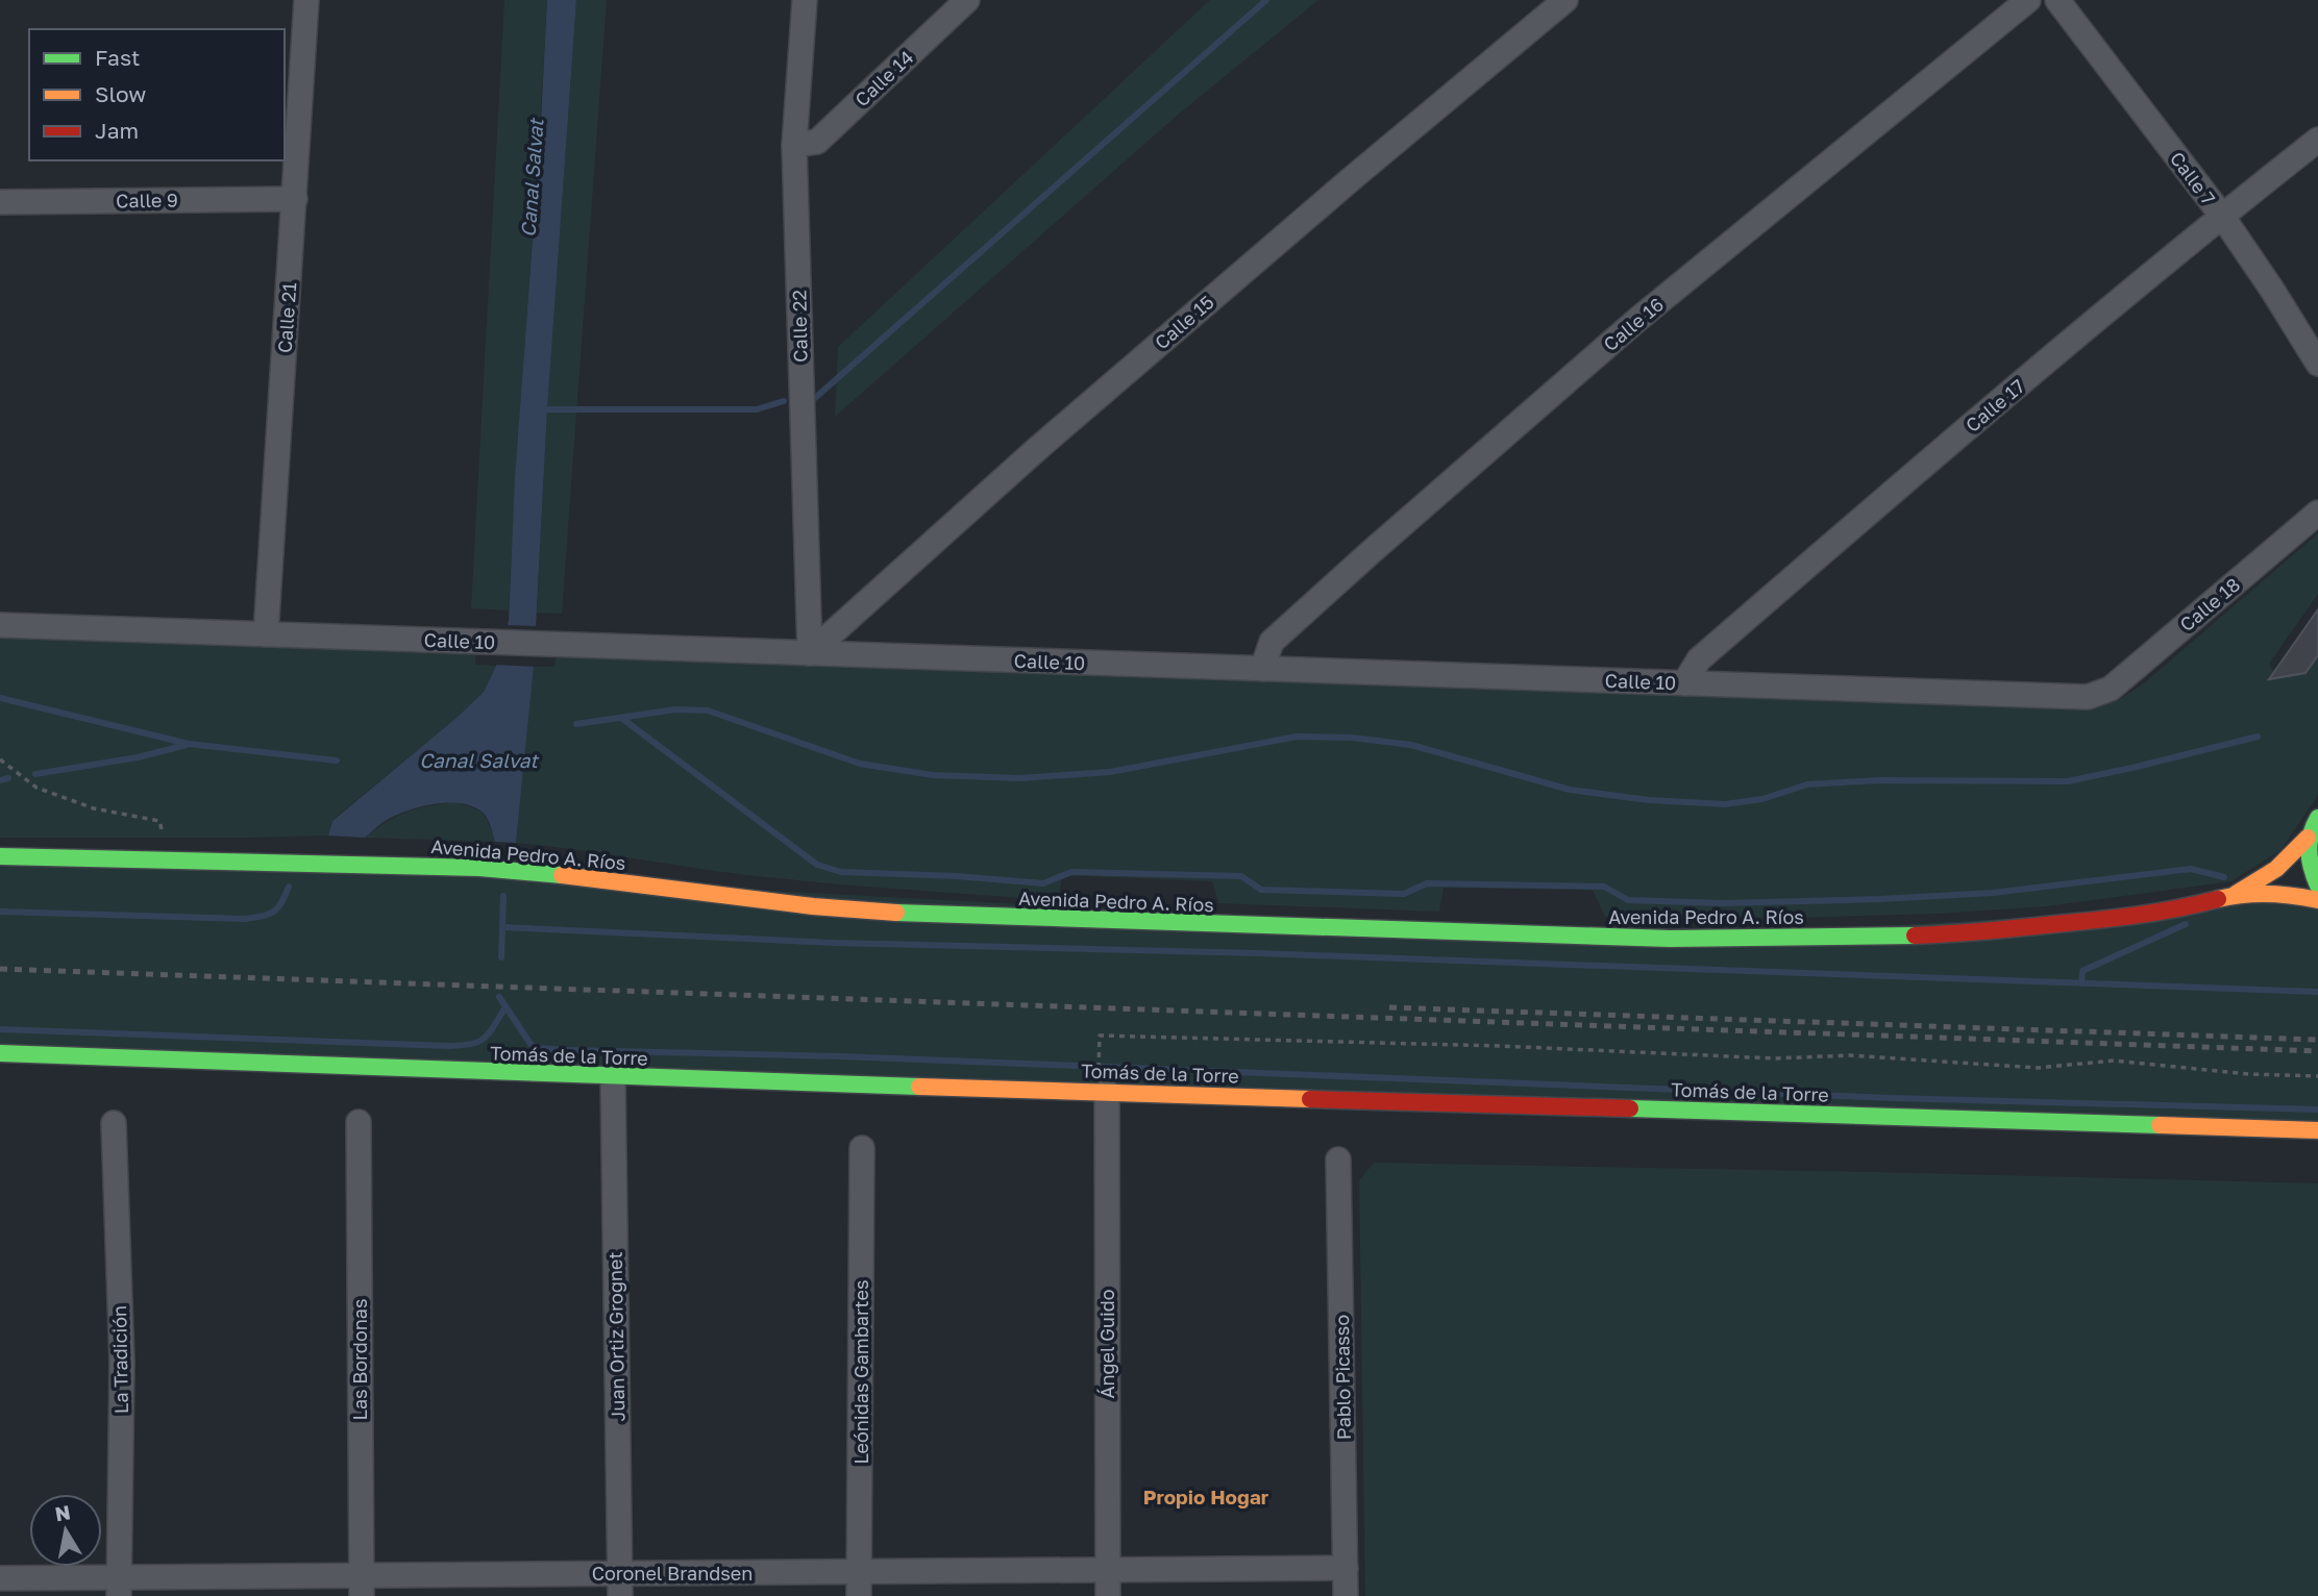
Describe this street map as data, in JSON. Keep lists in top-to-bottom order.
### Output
{
  "streets": {
    "main road": ["Avenida Pedro A. Ríos", "Tomás de la Torre"],
    "street": [
      "Calle 14",
      "Calle 7",
      "Calle 9",
      "Calle 21",
      "Calle 15",
      "Calle 16",
      "Calle 22",
      "Calle 17",
      "Calle 18",
      "Calle 10",
      "Juan Ortiz Grognet",
      "Ángel Guido",
      "La Tradición",
      "Las Bordonas",
      "Leónidas Gambartes",
      "Pablo Picasso",
      "Coronel Brandsen"
    ]
  },
  "crossings": [
    ["Calle 14", "Calle 22"],
    ["Calle 7", "Calle 17"],
    ["Calle 9", "Calle 21"],
    ["Calle 21", "Calle 10"],
    ["Calle 15", "Calle 22"],
    ["Calle 15", "Calle 10"],
    ["Calle 16", "Calle 10"],
    ["Calle 22", "Calle 10"],
    ["Calle 17", "Calle 10"],
    ["Calle 18", "Calle 10"],
    ["Tomás de la Torre", "Juan Ortiz Grognet"],
    ["Tomás de la Torre", "Ángel Guido"],
    ["Juan Ortiz Grognet", "Coronel Brandsen"],
    ["Ángel Guido", "Coronel Brandsen"],
    ["La Tradición", "Coronel Brandsen"],
    ["Las Bordonas", "Coronel Brandsen"],
    ["Leónidas Gambartes", "Coronel Brandsen"],
    ["Pablo Picasso", "Coronel Brandsen"]
  ],
  "districts": ["Propio Hogar"],
  "water": ["Canal Salvat"],
  "legend": ["Fast", "Slow", "Jam"],
  "north": "top"
}
